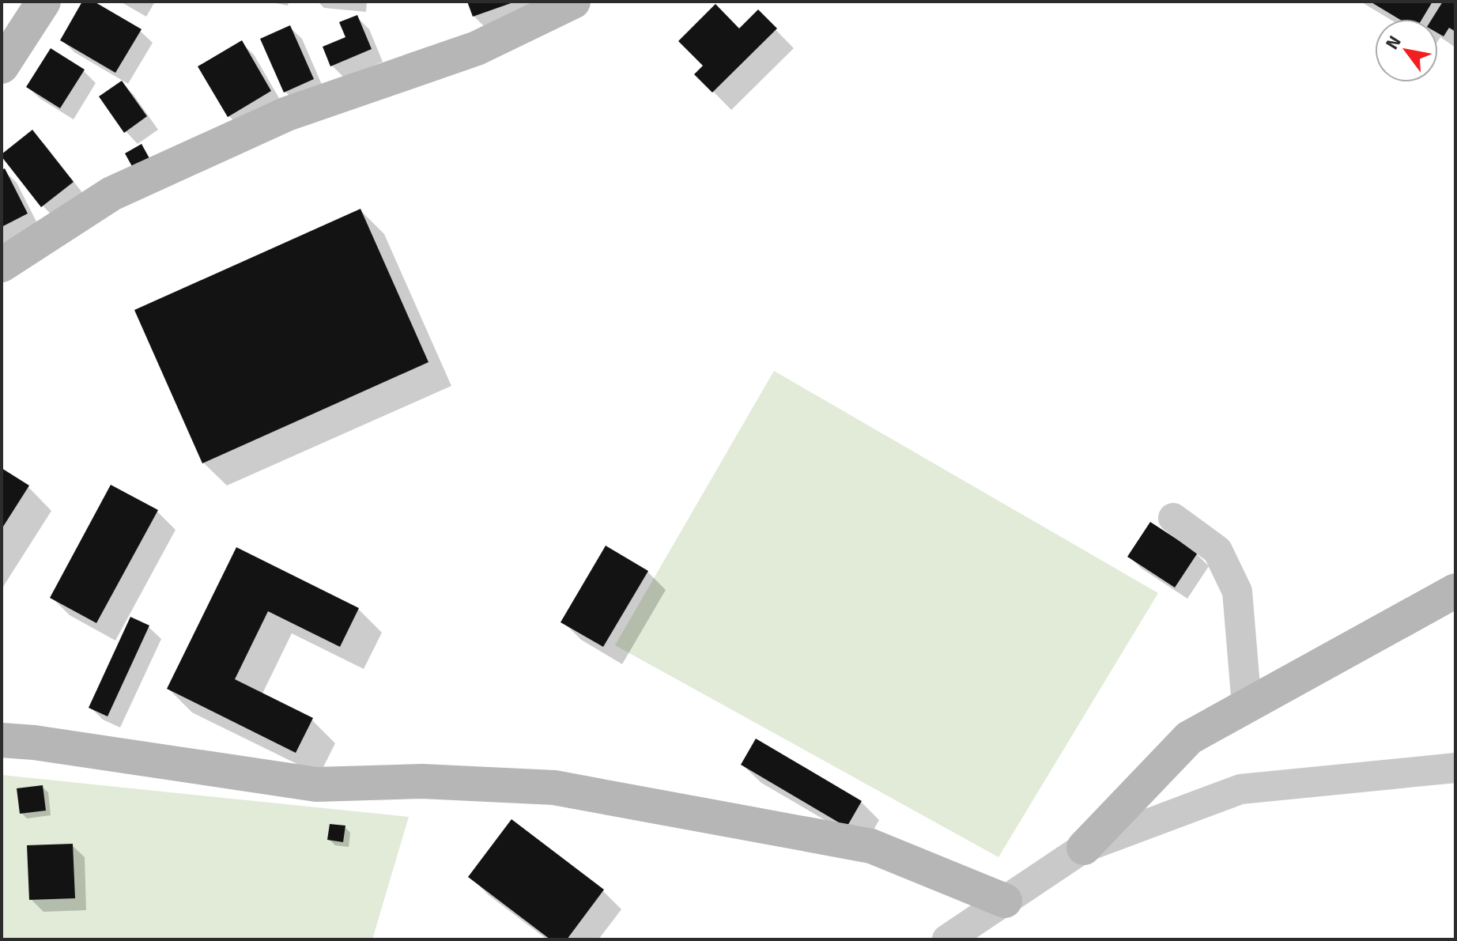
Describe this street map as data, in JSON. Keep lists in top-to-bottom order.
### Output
{
  "north": "top left"
}
